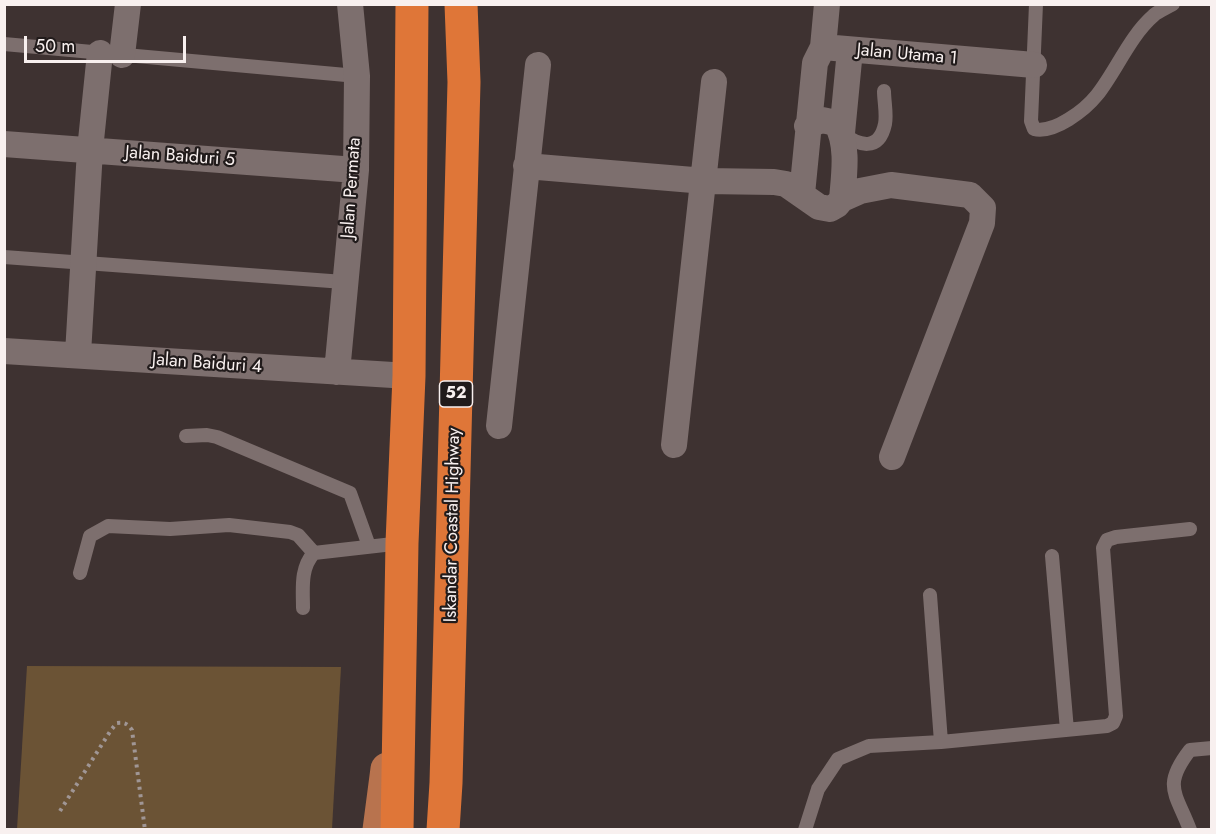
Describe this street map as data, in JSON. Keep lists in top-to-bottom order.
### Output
{
  "streets": {
    "highway": ["52", "Iskandar Coastal Highway"],
    "street": [
      "Jalan Utama 1",
      "Jalan Baiduri 5",
      "Jalan Permata",
      "Jalan Baiduri 4"
    ]
  },
  "crossings": [
    ["Jalan Baiduri 5", "Jalan Permata"],
    ["Jalan Permata", "Jalan Baiduri 4"]
  ],
  "scale_bar": "50 m"
}
